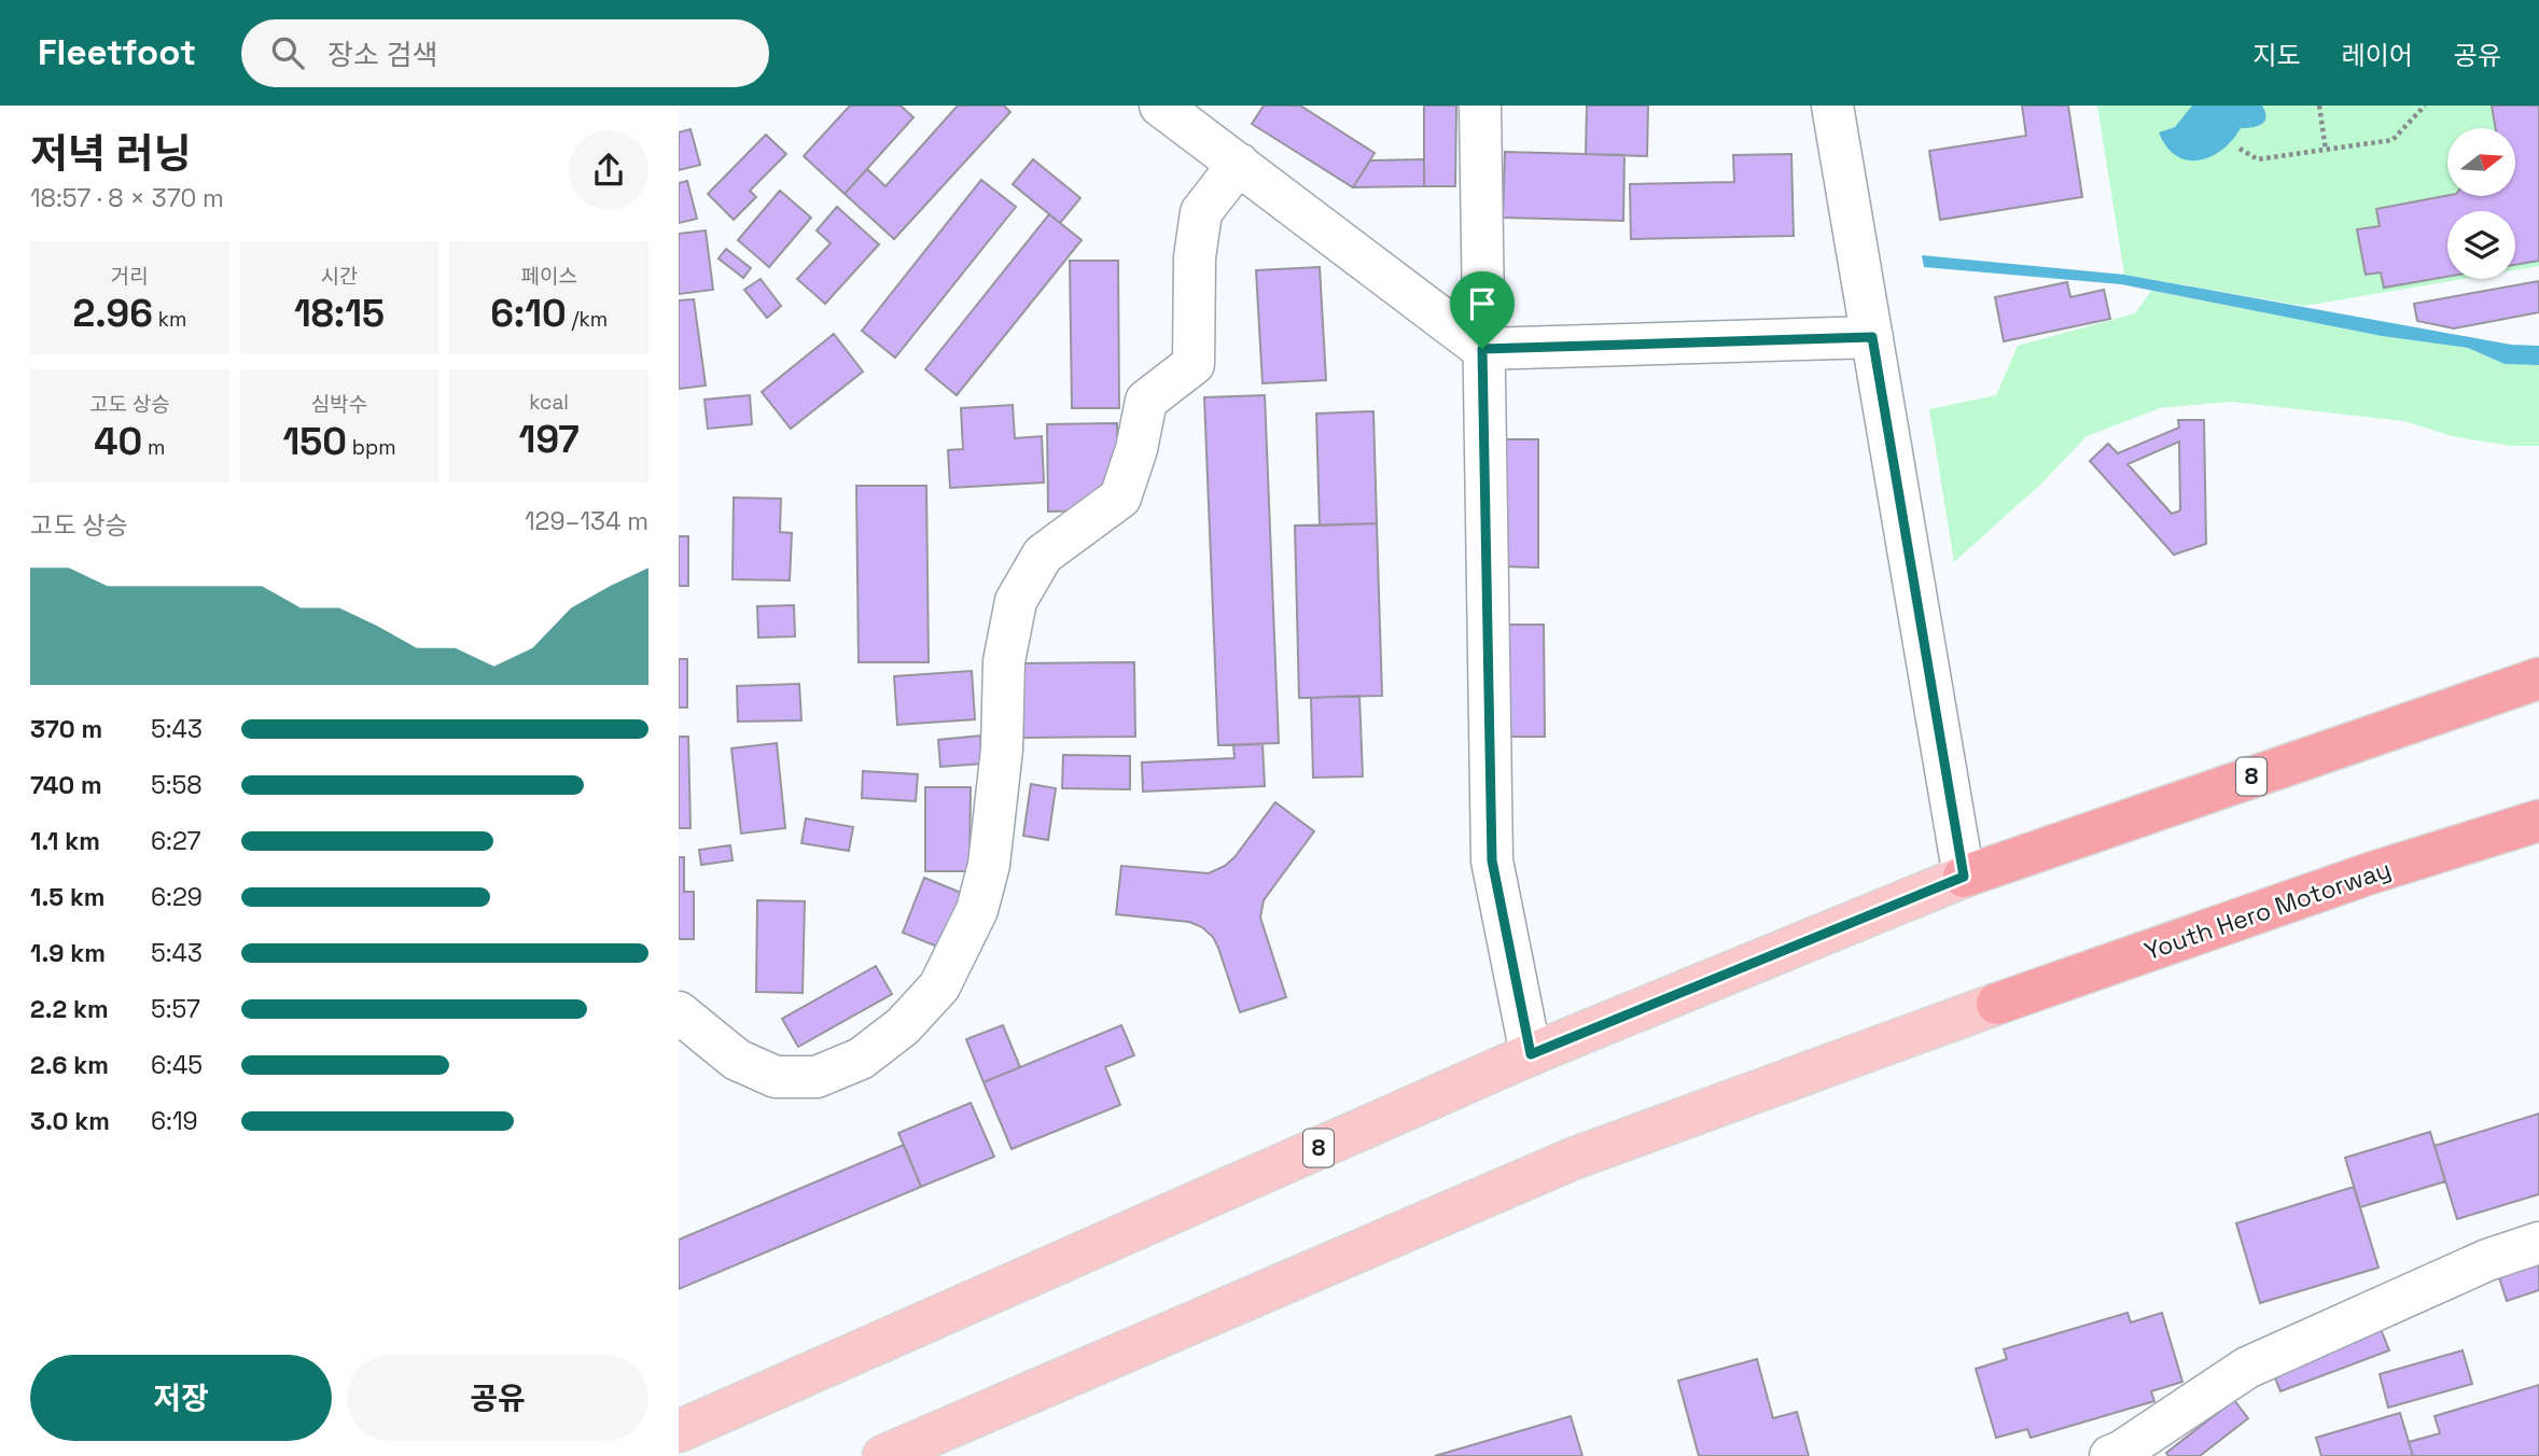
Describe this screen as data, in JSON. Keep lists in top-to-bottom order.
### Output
{
  "streets": {
    "highway": ["8", "Youth Hero Motorway"]
  },
  "north": "right",
  "page": {
    "header": "Fleetfoot",
    "search": "장소 검색",
    "nav": ["지도", "레이어", "공유"],
    "heading": ["저녁 러닝", "18:57 · 8 × 370 m"],
    "stats": [
      ["거리", "2.96 km"],
      ["시간", "18:15"],
      ["페이스", "6:10 /km"],
      ["고도 상승", "40 m"],
      ["심박수", "150 bpm"],
      ["kcal", "197"]
    ],
    "chart": ["고도 상승", "129–134 m"],
    "list": [
      {
        "name": "370 m",
        "note": "5:43"
      },
      {
        "name": "740 m",
        "note": "5:58"
      },
      {
        "name": "1.1 km",
        "note": "6:27"
      },
      {
        "name": "1.5 km",
        "note": "6:29"
      },
      {
        "name": "1.9 km",
        "note": "5:43"
      },
      {
        "name": "2.2 km",
        "note": "5:57"
      },
      {
        "name": "2.6 km",
        "note": "6:45"
      },
      {
        "name": "3.0 km",
        "note": "6:19"
      }
    ],
    "buttons": ["저장", "공유"]
  }
}
